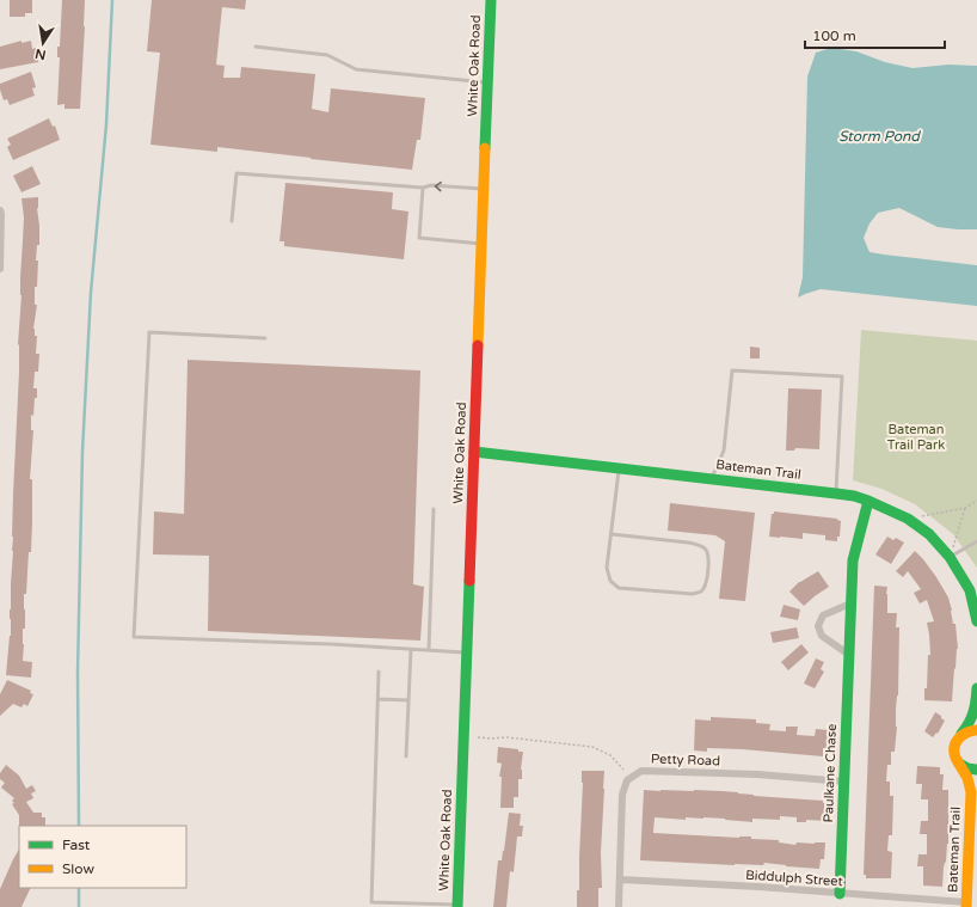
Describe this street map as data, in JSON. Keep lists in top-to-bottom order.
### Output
{
  "streets": {
    "street": [
      "White Oak Road",
      "Bateman Trail",
      "Petty Road",
      "Paulkane Chase",
      "Biddulph Street"
    ]
  },
  "crossings": [
    ["White Oak Road", "Bateman Trail"],
    ["Bateman Trail", "Paulkane Chase"],
    ["Bateman Trail", "Biddulph Street"],
    ["Petty Road", "Paulkane Chase"],
    ["Petty Road", "Biddulph Street"],
    ["Paulkane Chase", "Biddulph Street"]
  ],
  "water": ["Storm Pond"],
  "parks": ["Bateman Trail Park"],
  "legend": ["Fast", "Slow"],
  "scale_bar": "100 m",
  "north": "bottom"
}
